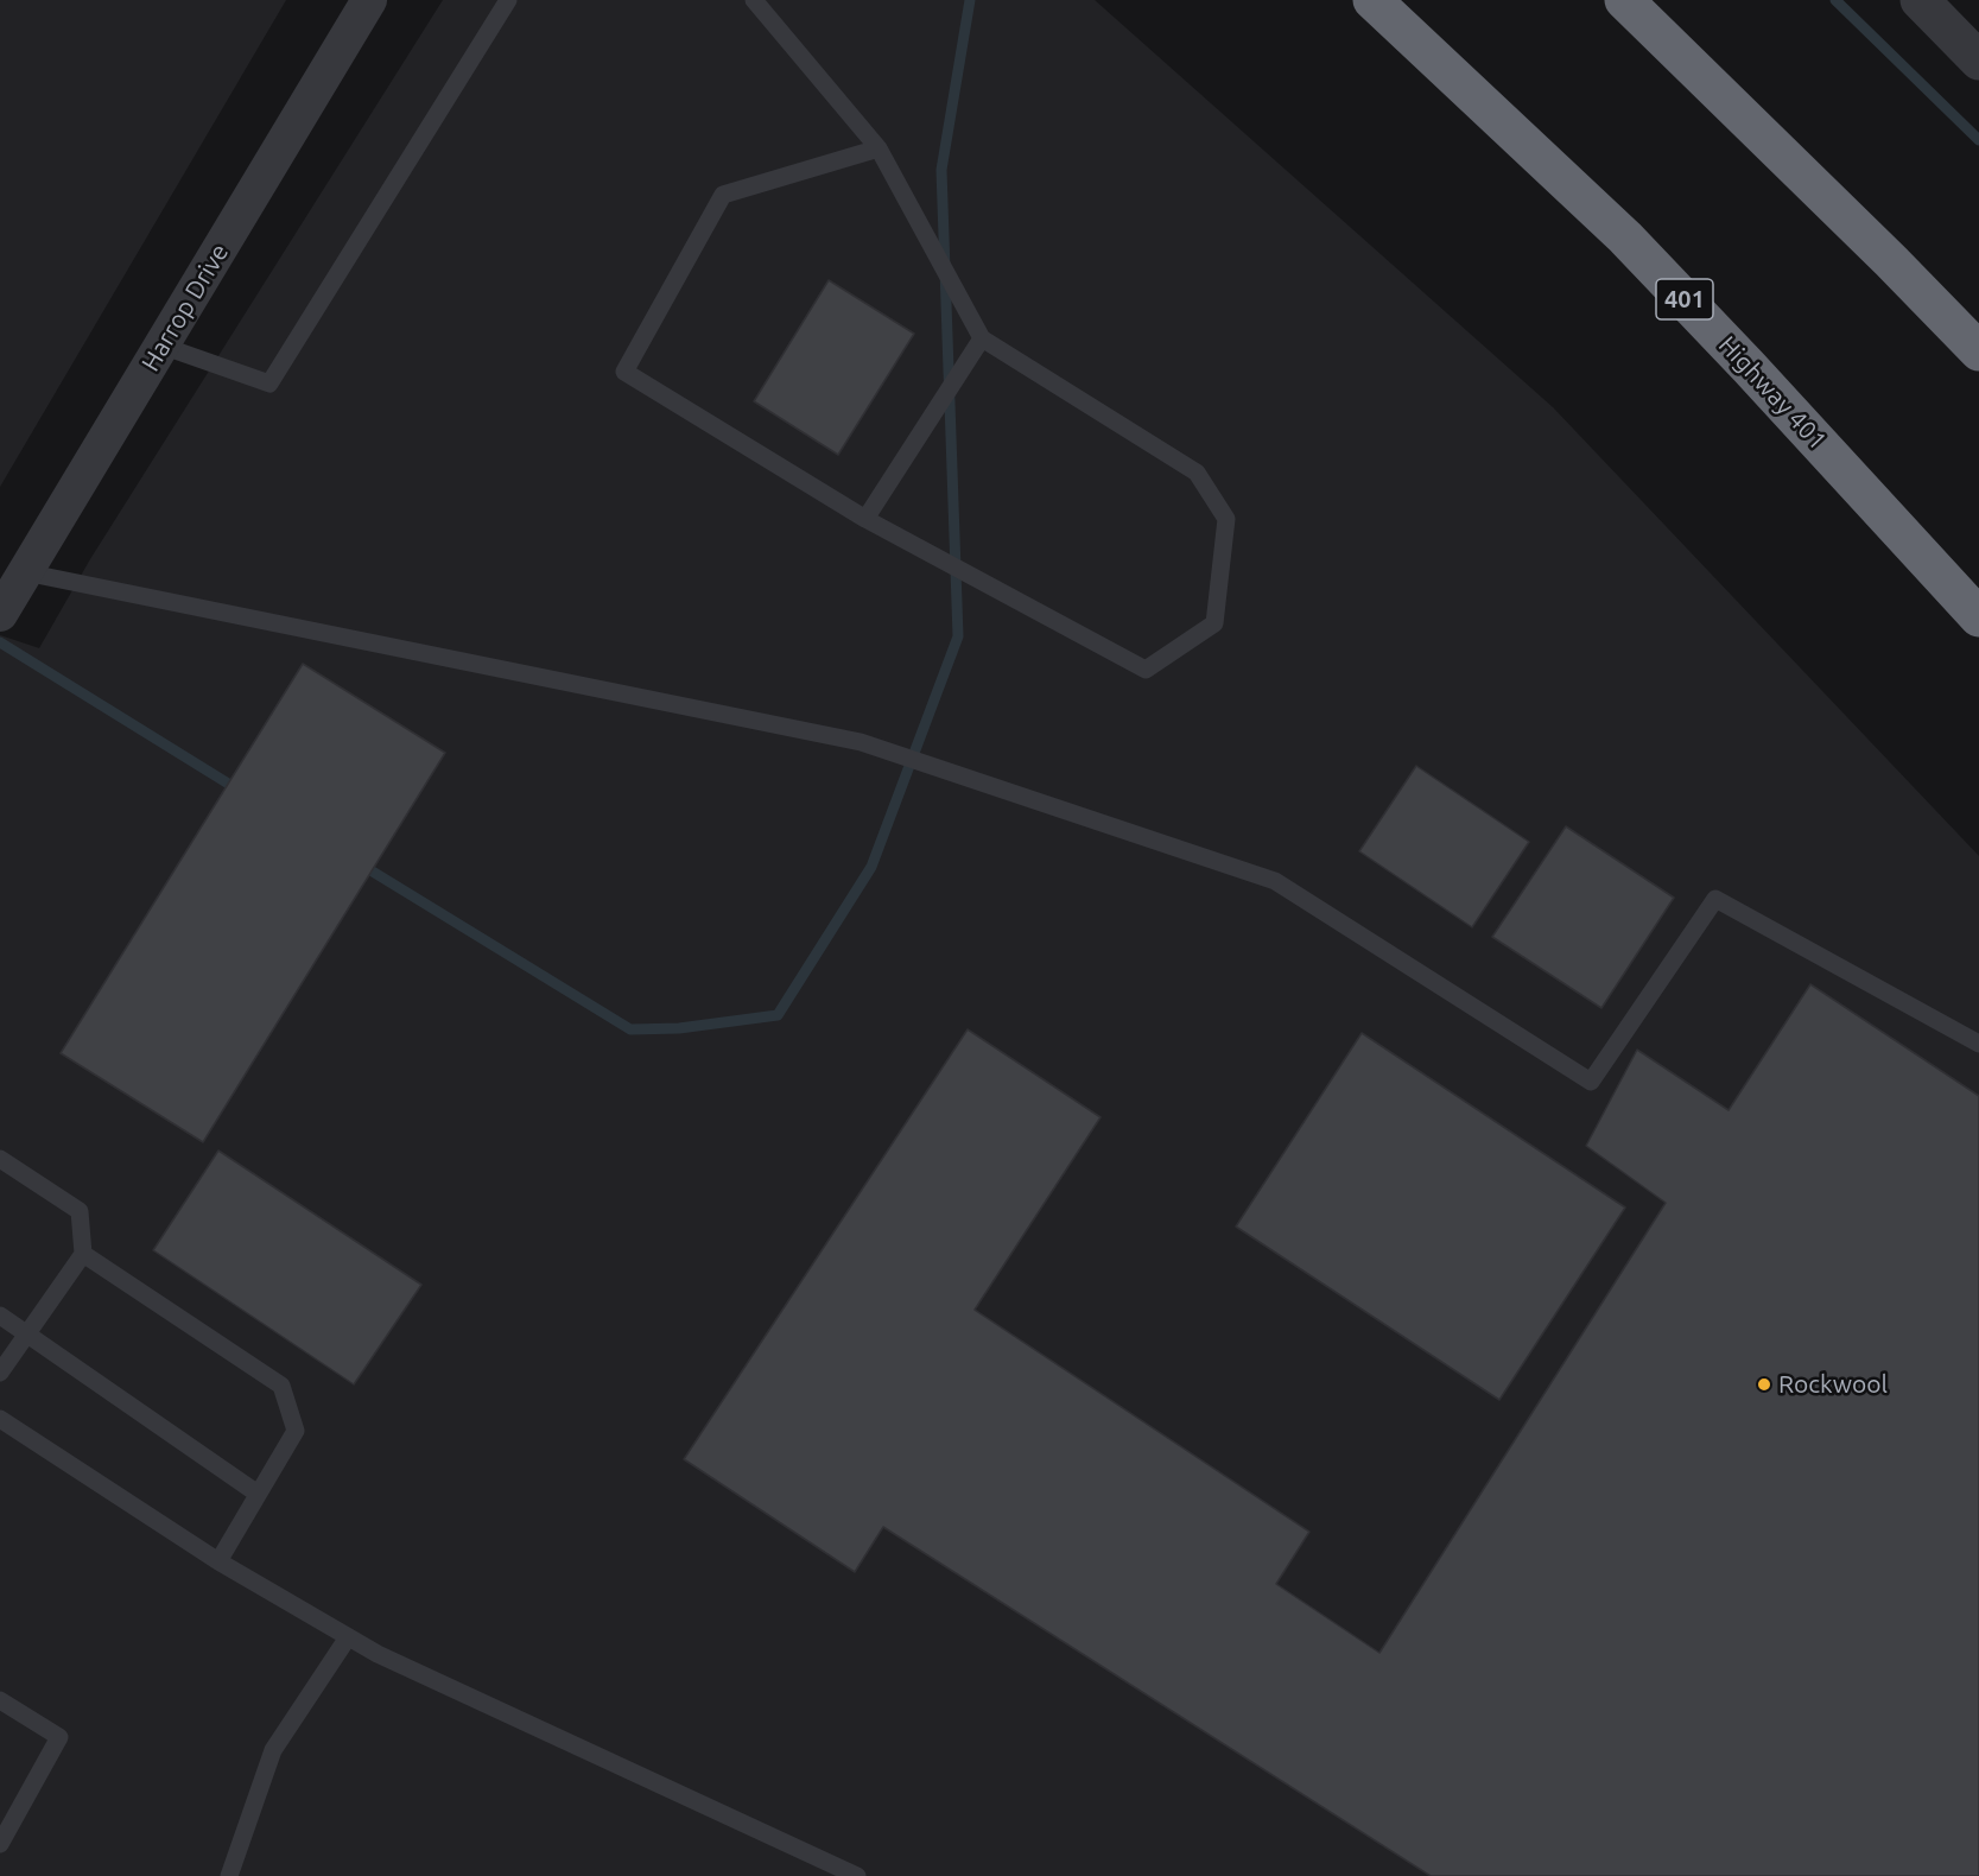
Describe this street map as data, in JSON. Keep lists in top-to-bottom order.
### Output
{
  "streets": {
    "highway": ["401", "Highway 401"],
    "street": ["Harrop Drive"]
  },
  "places": ["Rockwool"]
}
